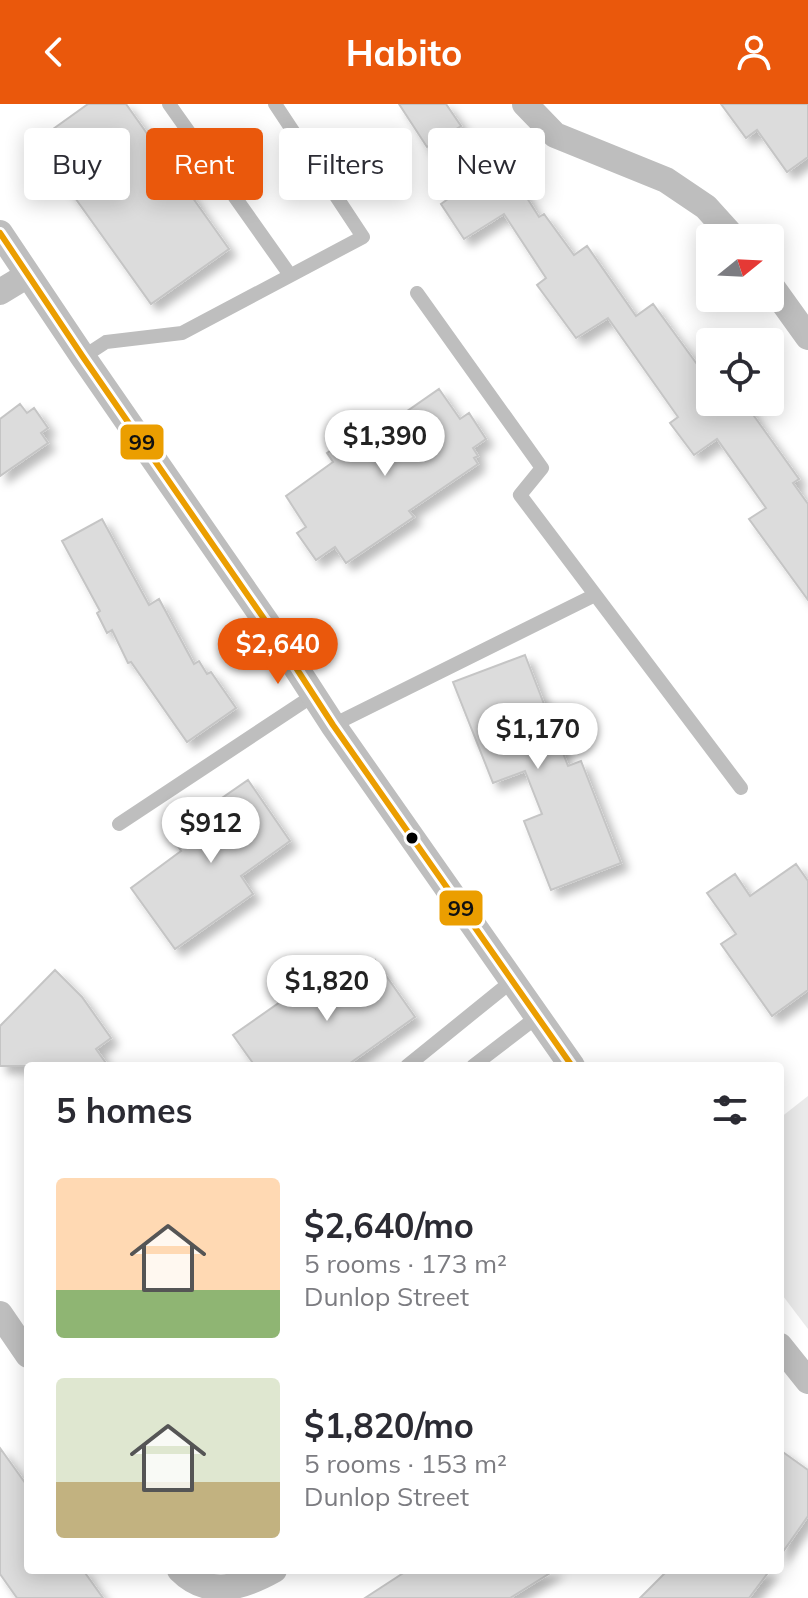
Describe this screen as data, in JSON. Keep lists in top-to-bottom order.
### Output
{
  "lines": ["transit line 99"],
  "north": "right",
  "page": {
    "header": "Habito",
    "chip": [
      "Buy",
      "Rent",
      "Filters",
      "New"
    ],
    "price": [
      "$1,390",
      "$2,640",
      "$1,170",
      "$912",
      "$1,820"
    ],
    "heading": "5 homes",
    "list": [
      {
        "name": "$2,640/mo",
        "note": "5 rooms · 173 m² · Dunlop Street"
      },
      {
        "name": "$1,820/mo",
        "note": "5 rooms · 153 m² · Dunlop Street"
      }
    ]
  }
}
